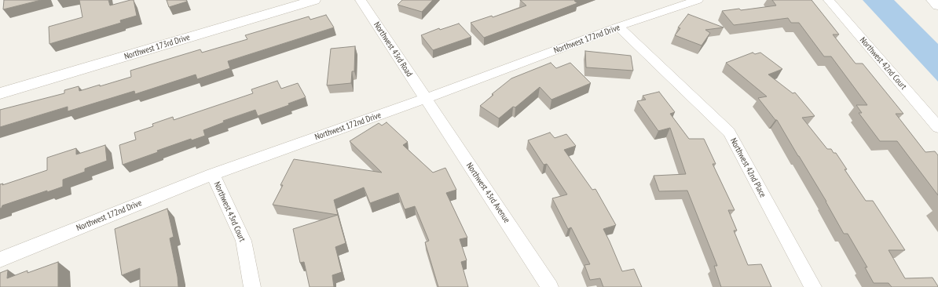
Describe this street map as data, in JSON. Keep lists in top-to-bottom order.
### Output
{
  "streets": {
    "street": [
      "Northwest 172nd Drive",
      "Northwest 173rd Drive",
      "Northwest 43rd Road",
      "Northwest 42nd Court",
      "Northwest 42nd Place",
      "Northwest 43rd Avenue",
      "Northwest 43rd Court"
    ]
  },
  "crossings": [
    ["Northwest 172nd Drive", "Northwest 43rd Road"],
    ["Northwest 172nd Drive", "Northwest 42nd Place"],
    ["Northwest 172nd Drive", "Northwest 43rd Avenue"],
    ["Northwest 172nd Drive", "Northwest 43rd Court"],
    ["Northwest 43rd Road", "Northwest 43rd Avenue"]
  ]
}
